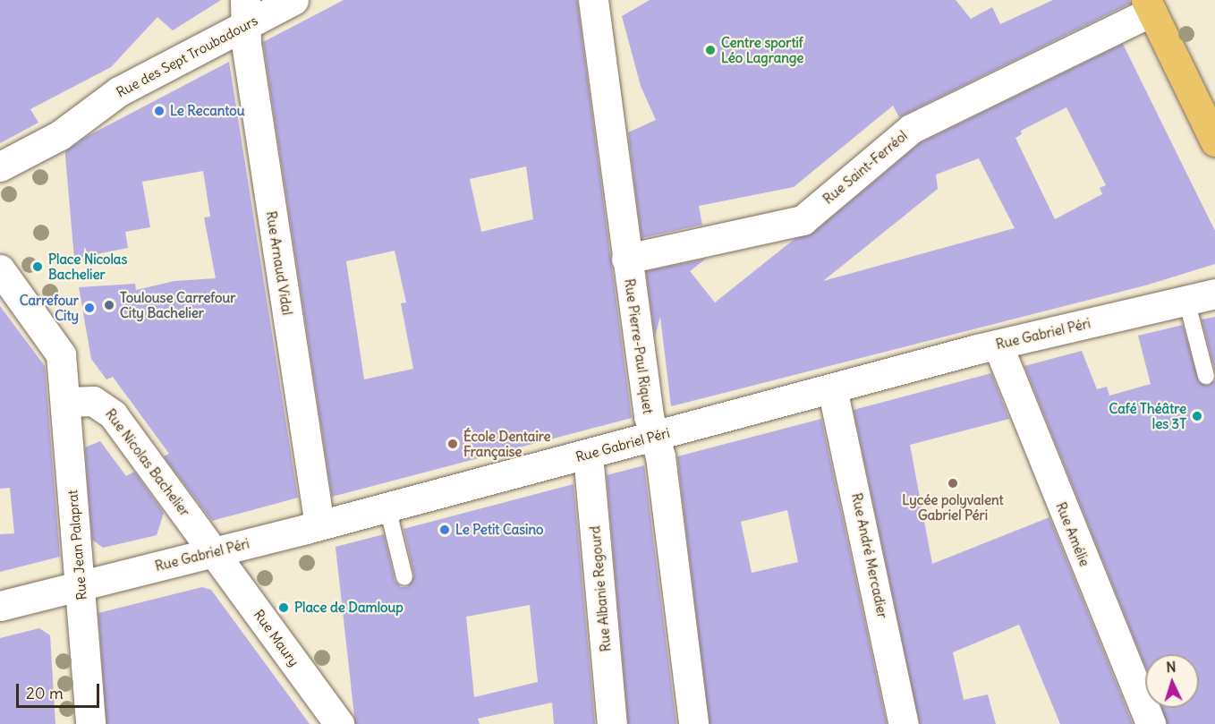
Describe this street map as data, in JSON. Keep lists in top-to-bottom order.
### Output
{
  "streets": {
    "street": [
      "Rue des Sept Troubadours",
      "Rue Saint-Ferréol",
      "Rue Arnaud Vidal",
      "Rue Gabriel Péri",
      "Rue Pierre-Paul Riquet",
      "Rue Nicolas Bachelier",
      "Rue Amélie",
      "Rue Jean Palaprat",
      "Rue André Mercadier",
      "Rue Albanie Regourd",
      "Rue Maury"
    ]
  },
  "crossings": [
    ["Rue des Sept Troubadours", "Rue Arnaud Vidal"],
    ["Rue Saint-Ferréol", "Rue Pierre-Paul Riquet"],
    ["Rue Arnaud Vidal", "Rue Gabriel Péri"],
    ["Rue Gabriel Péri", "Rue Pierre-Paul Riquet"],
    ["Rue Gabriel Péri", "Rue Nicolas Bachelier"],
    ["Rue Gabriel Péri", "Rue Amélie"],
    ["Rue Gabriel Péri", "Rue Jean Palaprat"],
    ["Rue Gabriel Péri", "Rue André Mercadier"],
    ["Rue Gabriel Péri", "Rue Albanie Regourd"],
    ["Rue Gabriel Péri", "Rue Maury"],
    ["Rue Nicolas Bachelier", "Rue Jean Palaprat"],
    ["Rue Nicolas Bachelier", "Rue Maury"]
  ],
  "places": [
    "Centre sportif Léo Lagrange",
    "Le Recantou",
    "Place Nicolas Bachelier",
    "Toulouse Carrefour City Bachelier",
    "Carrefour City",
    "Café Théâtre les 3T",
    "École Dentaire Française",
    "Lycée polyvalent Gabriel Péri",
    "Le Petit Casino",
    "Place de Damloup"
  ],
  "scale_bar": "20 m",
  "north": "top"
}
